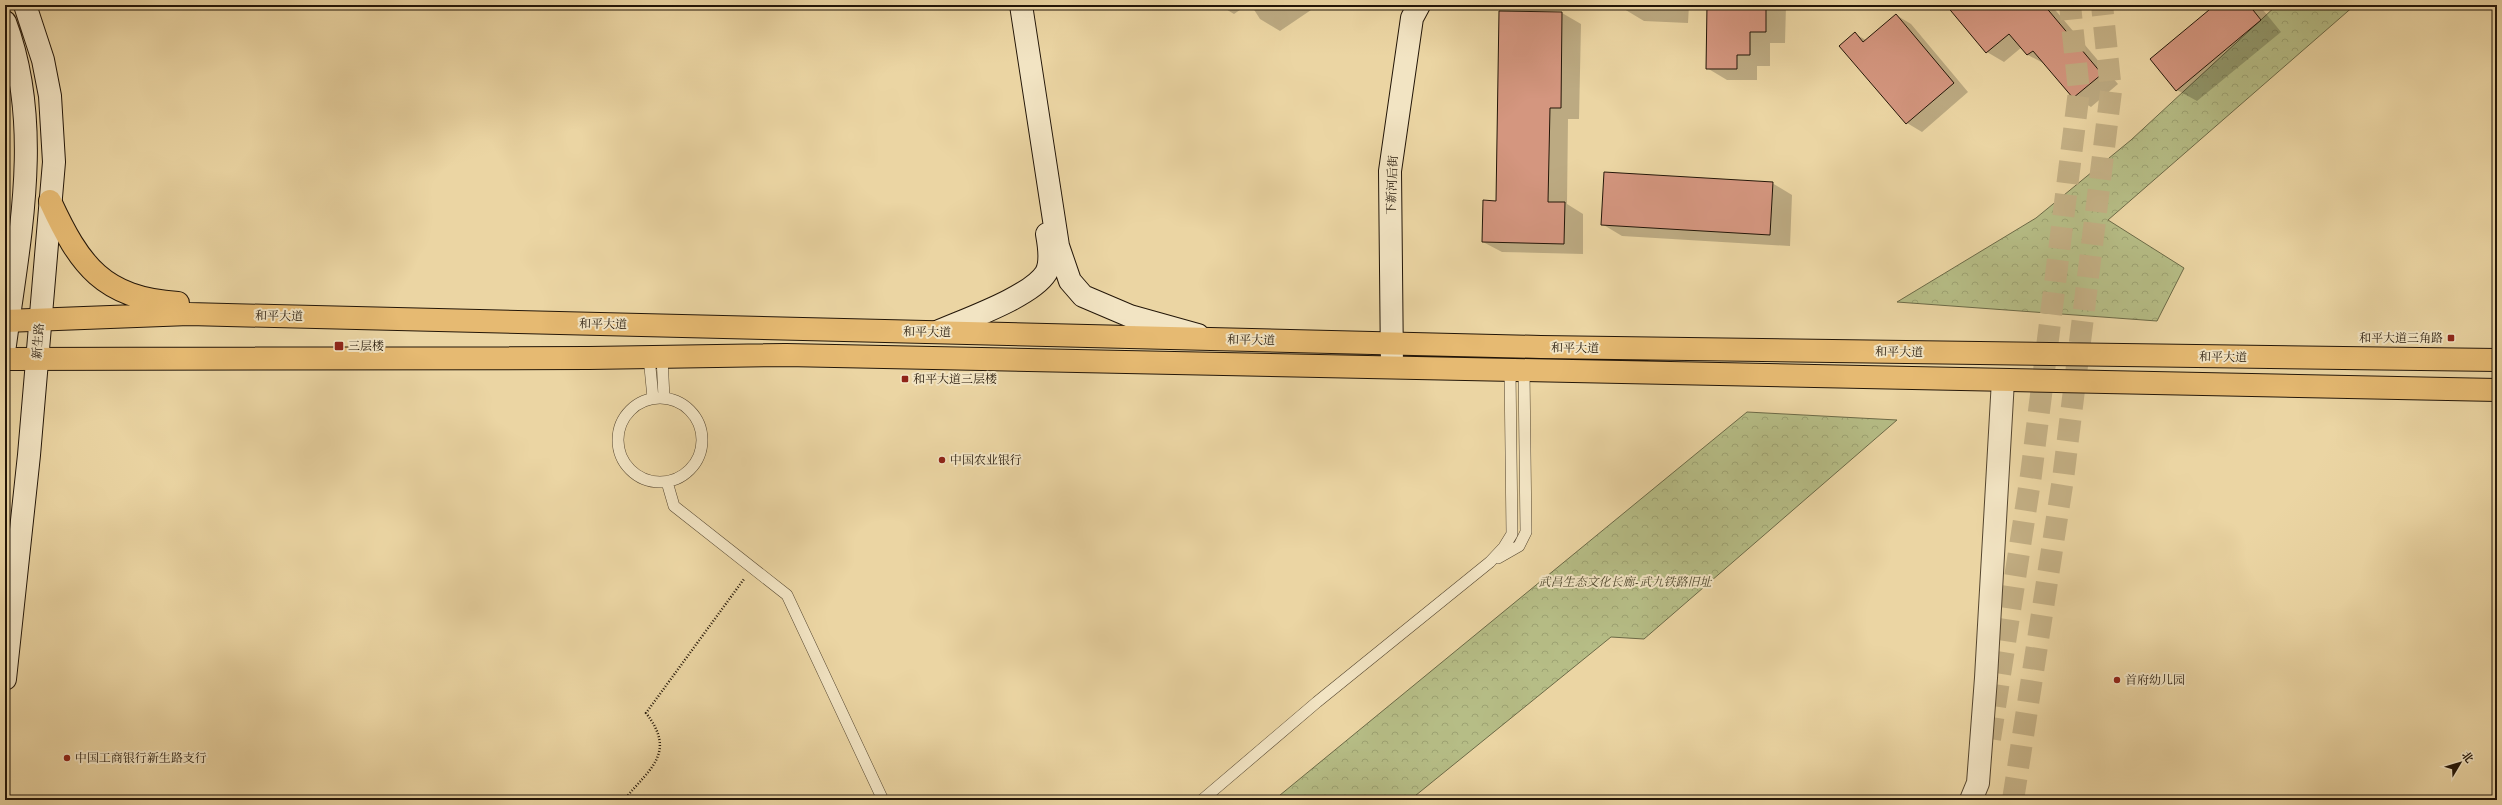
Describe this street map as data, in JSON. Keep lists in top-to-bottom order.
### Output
{
  "streets": {
    "main road": ["和平大道"],
    "street": ["下新河后街", "新生路"]
  },
  "crossings": [
    ["下新河后街", "和平大道"],
    ["和平大道", "新生路"]
  ],
  "parks": ["武昌生态文化长廊-武九铁路旧址"],
  "places": {
    "transit": ["和平大道三⻆路", "三层楼", "和平大道三层楼"],
    "other": ["中国农业银行", "首府幼儿园", "中国工商银行新生路支行"]
  },
  "north": "top right"
}
